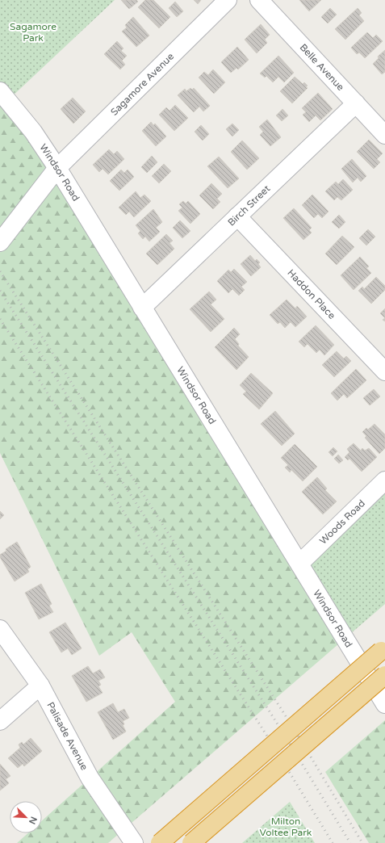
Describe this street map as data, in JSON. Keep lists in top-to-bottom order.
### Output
{
  "streets": {
    "street": [
      "Belle Avenue",
      "Sagamore Avenue",
      "Windsor Road",
      "Birch Street",
      "Haddon Place",
      "Woods Road",
      "Palisade Avenue"
    ]
  },
  "crossings": [
    ["Belle Avenue", "Birch Street"],
    ["Sagamore Avenue", "Windsor Road"],
    ["Windsor Road", "Birch Street"],
    ["Windsor Road", "Woods Road"],
    ["Birch Street", "Haddon Place"]
  ],
  "parks": ["Sagamore Park", "Milton Voltee Park"],
  "north": "bottom right"
}
